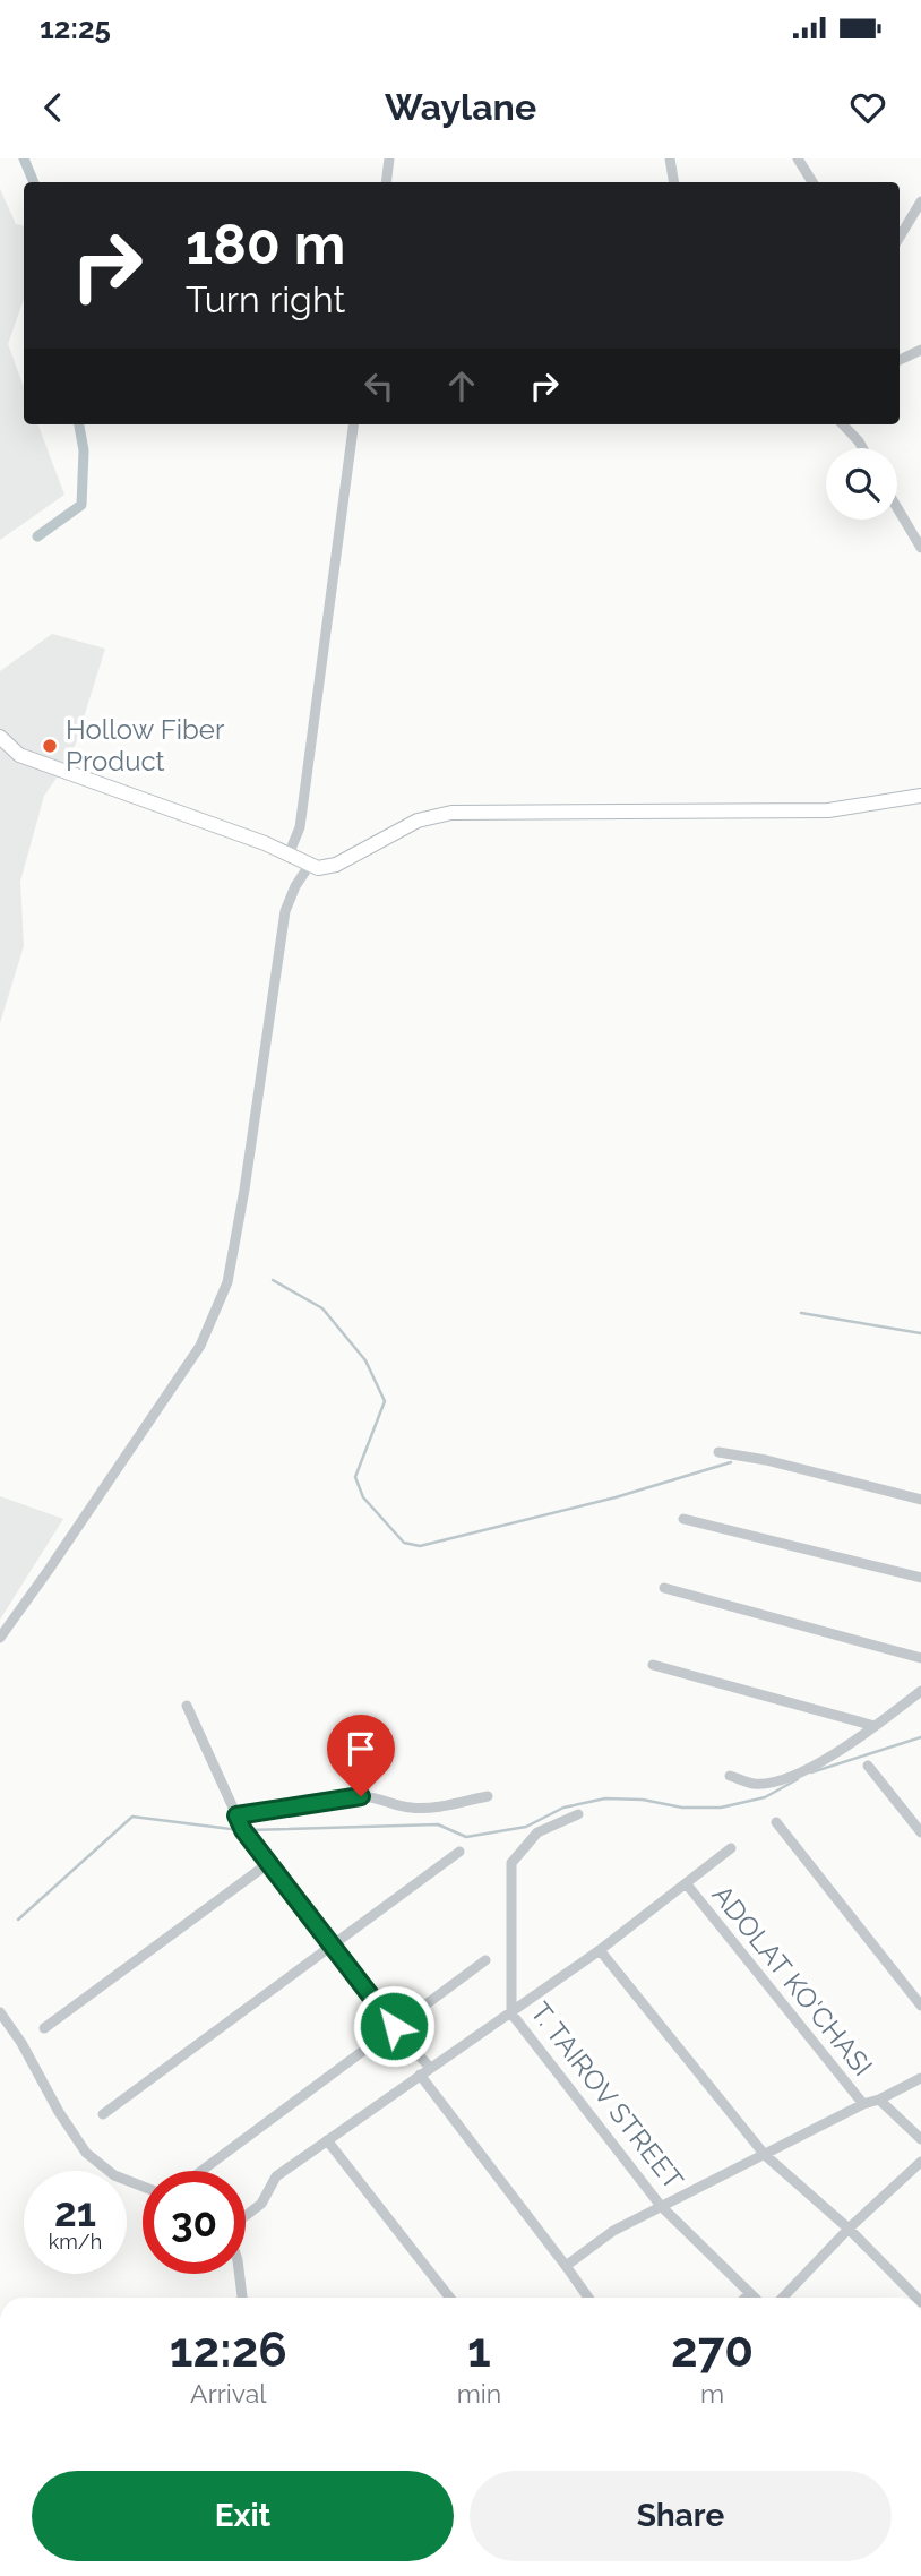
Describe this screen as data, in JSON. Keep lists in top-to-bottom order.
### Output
{
  "streets": {
    "street": ["ADOLAT KO'CHASI", "T. TAIROV STREET"]
  },
  "places": ["Hollow Fiber Product"],
  "page": {
    "status": "12:25",
    "header": "Waylane",
    "turn": ["180 m", "Turn right"],
    "speed": "21 km/h",
    "limit": "30",
    "eta": [
      "12:26",
      "Arrival",
      "1",
      "min",
      "270",
      "m"
    ],
    "buttons": ["Exit", "Share"]
  }
}
